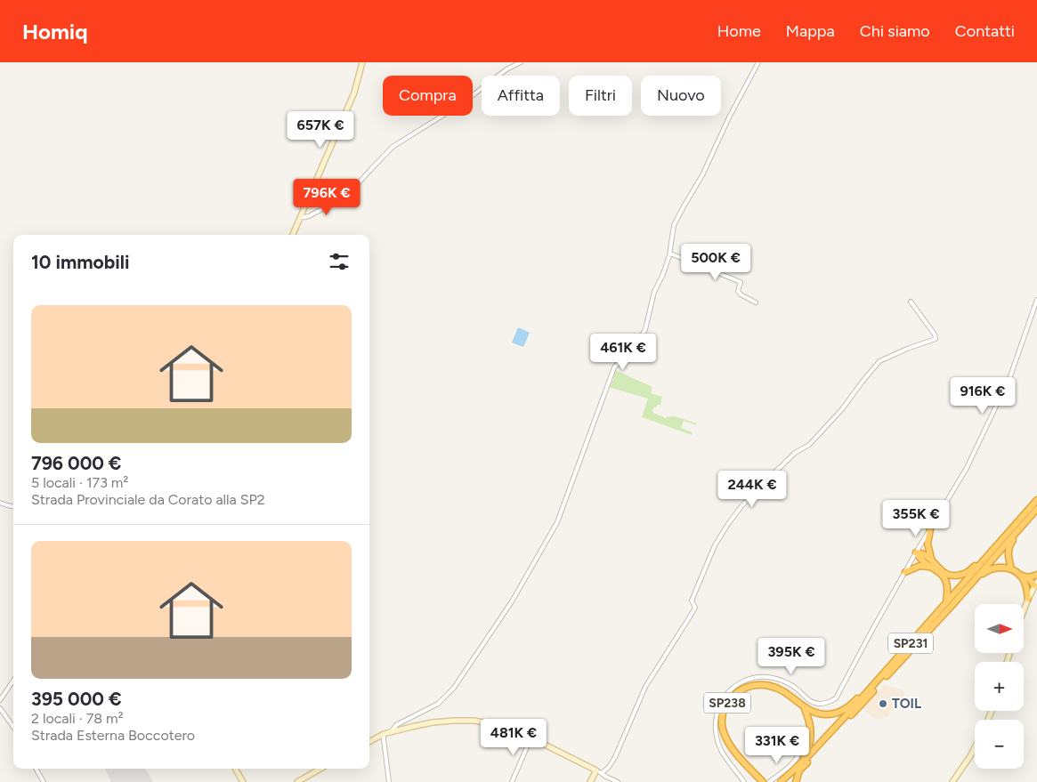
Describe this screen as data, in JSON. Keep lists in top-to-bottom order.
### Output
{
  "streets": {
    "highway": ["SP231", "SP238"]
  },
  "places": ["TOIL"],
  "north": "right",
  "page": {
    "header": "Homiq",
    "nav": [
      "Home",
      "Mappa",
      "Chi siamo",
      "Contatti"
    ],
    "chip": [
      "Compra",
      "Affitta",
      "Filtri",
      "Nuovo"
    ],
    "price": [
      "657K €",
      "796K €",
      "500K €",
      "461K €",
      "916K €",
      "244K €",
      "355K €",
      "395K €",
      "481K €",
      "331K €"
    ],
    "heading": "10 immobili",
    "list": [
      {
        "name": "796 000 €",
        "note": "5 locali · 173 m² · Strada Provinciale da Corato alla SP2"
      },
      {
        "name": "395 000 €",
        "note": "2 locali · 78 m² · Strada Esterna Boccotero"
      }
    ],
    "map_buttons": ["+", "−"]
  }
}
